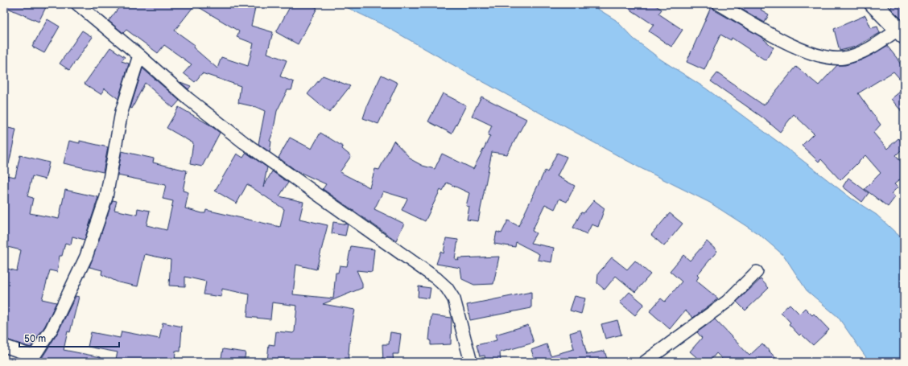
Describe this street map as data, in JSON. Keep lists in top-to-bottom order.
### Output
{
  "scale_bar": "50 m"
}
